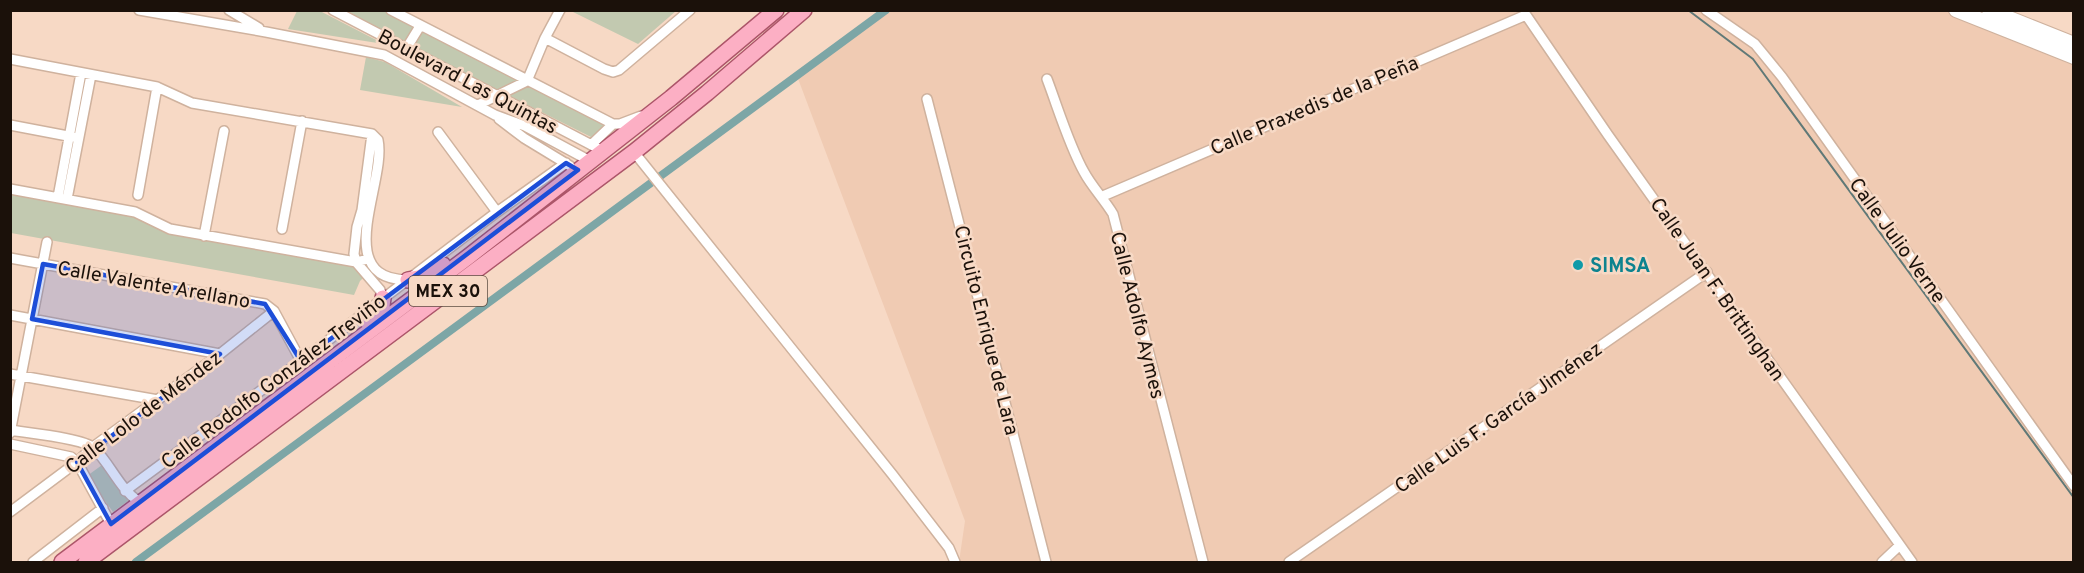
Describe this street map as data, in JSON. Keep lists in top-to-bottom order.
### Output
{
  "streets": {
    "main road": ["MEX 30"],
    "street": [
      "Boulevard Las Quintas",
      "Calle Praxedis de la Peña",
      "Calle Julio Verne",
      "Calle Valente Arellano",
      "Calle Juan F. Brittinghan",
      "Calle Adolfo Aymes",
      "Circuito Enrique de Lara",
      "Calle Rodolfo González Treviño",
      "Calle Lolo de Méndez",
      "Calle Luis F. García Jiménez"
    ]
  },
  "crossings": [
    ["Boulevard Las Quintas", "MEX 30"],
    ["Calle Praxedis de la Peña", "Calle Juan F. Brittinghan"],
    ["Calle Praxedis de la Peña", "Calle Adolfo Aymes"],
    ["Calle Valente Arellano", "Calle Rodolfo González Treviño"],
    ["Calle Valente Arellano", "Calle Lolo de Méndez"],
    ["Calle Juan F. Brittinghan", "Calle Luis F. García Jiménez"],
    ["MEX 30", "Calle Rodolfo González Treviño"]
  ],
  "places": ["SIMSA"]
}
